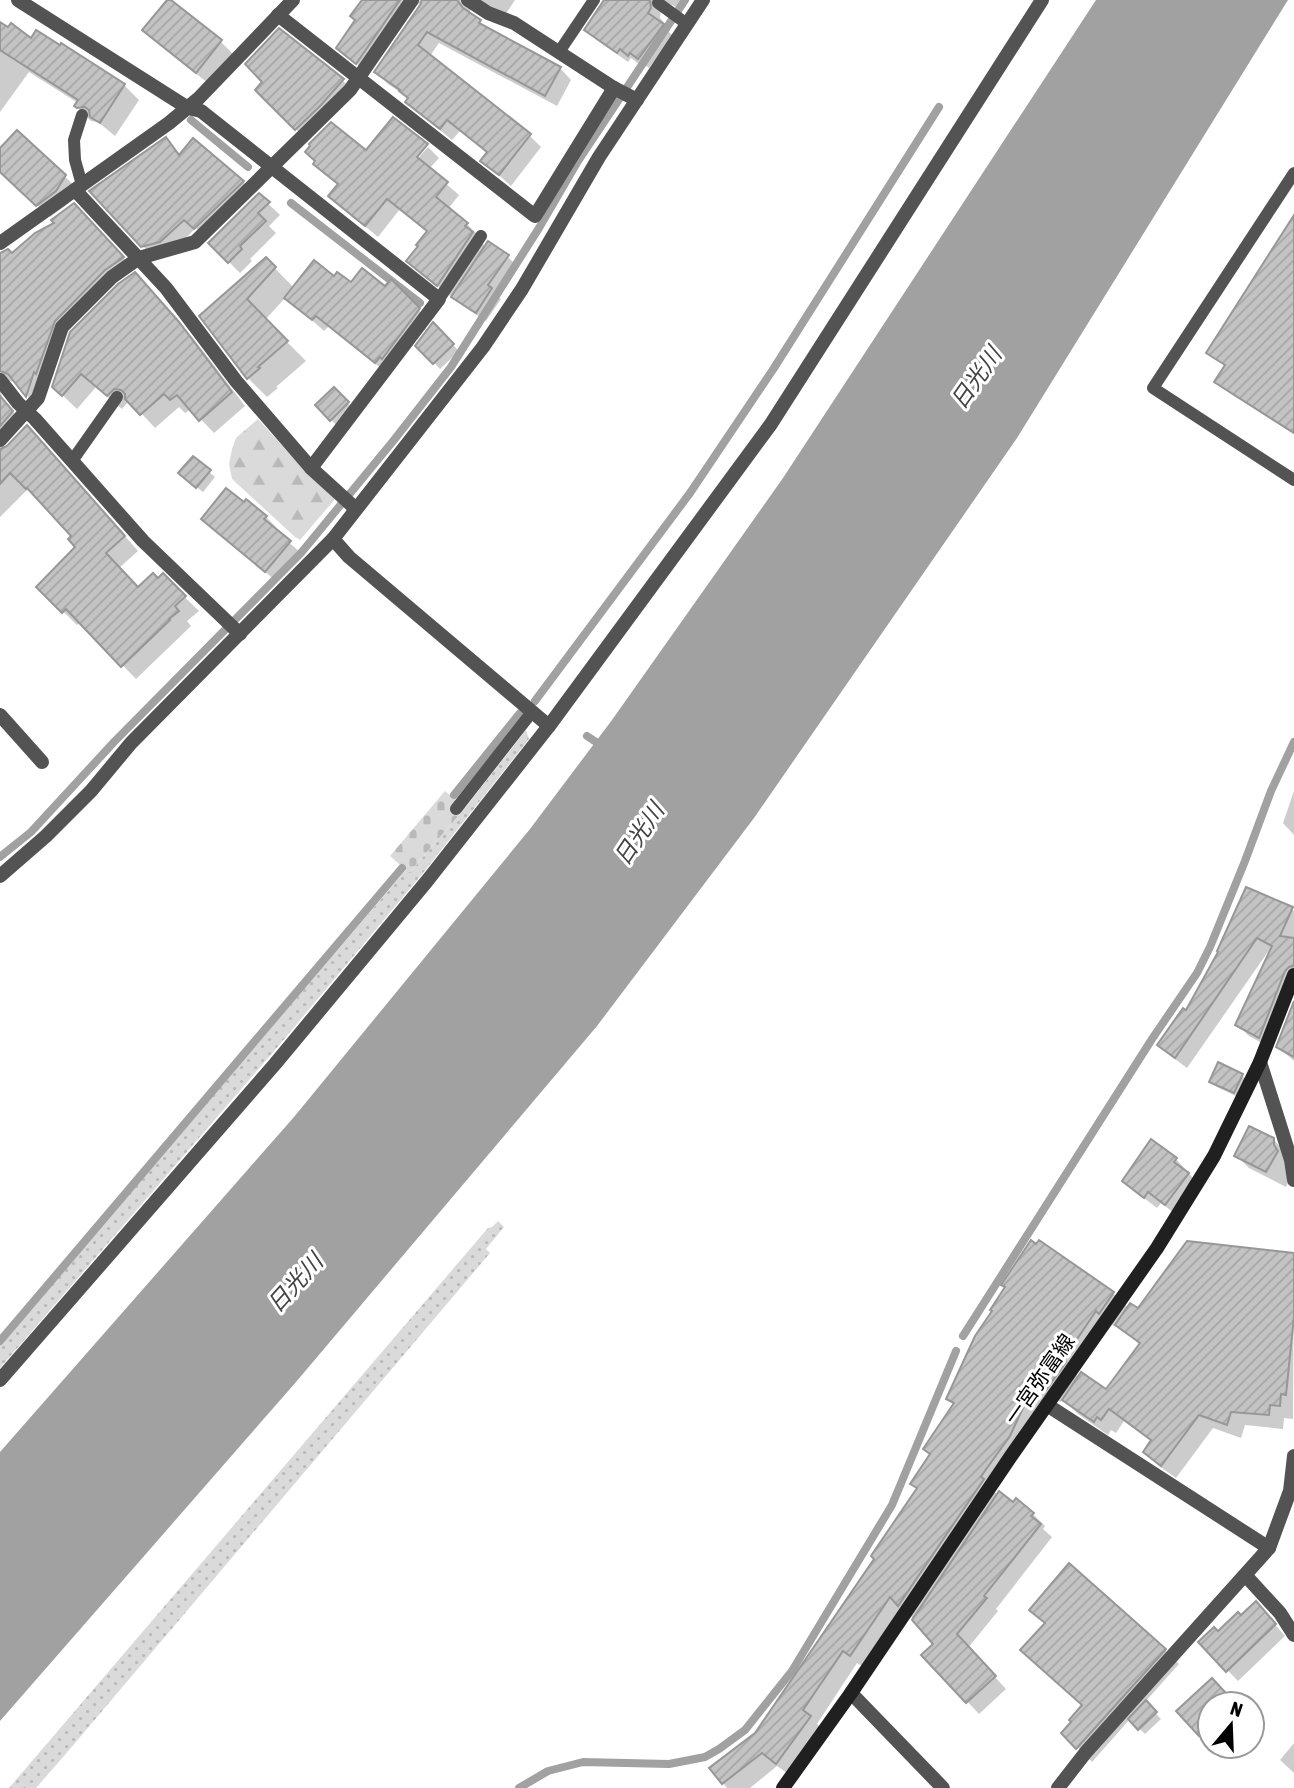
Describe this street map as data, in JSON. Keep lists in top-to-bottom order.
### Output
{
  "streets": {
    "main road": ["一宮弥富線"]
  },
  "water": ["日光川"],
  "north": "top"
}
